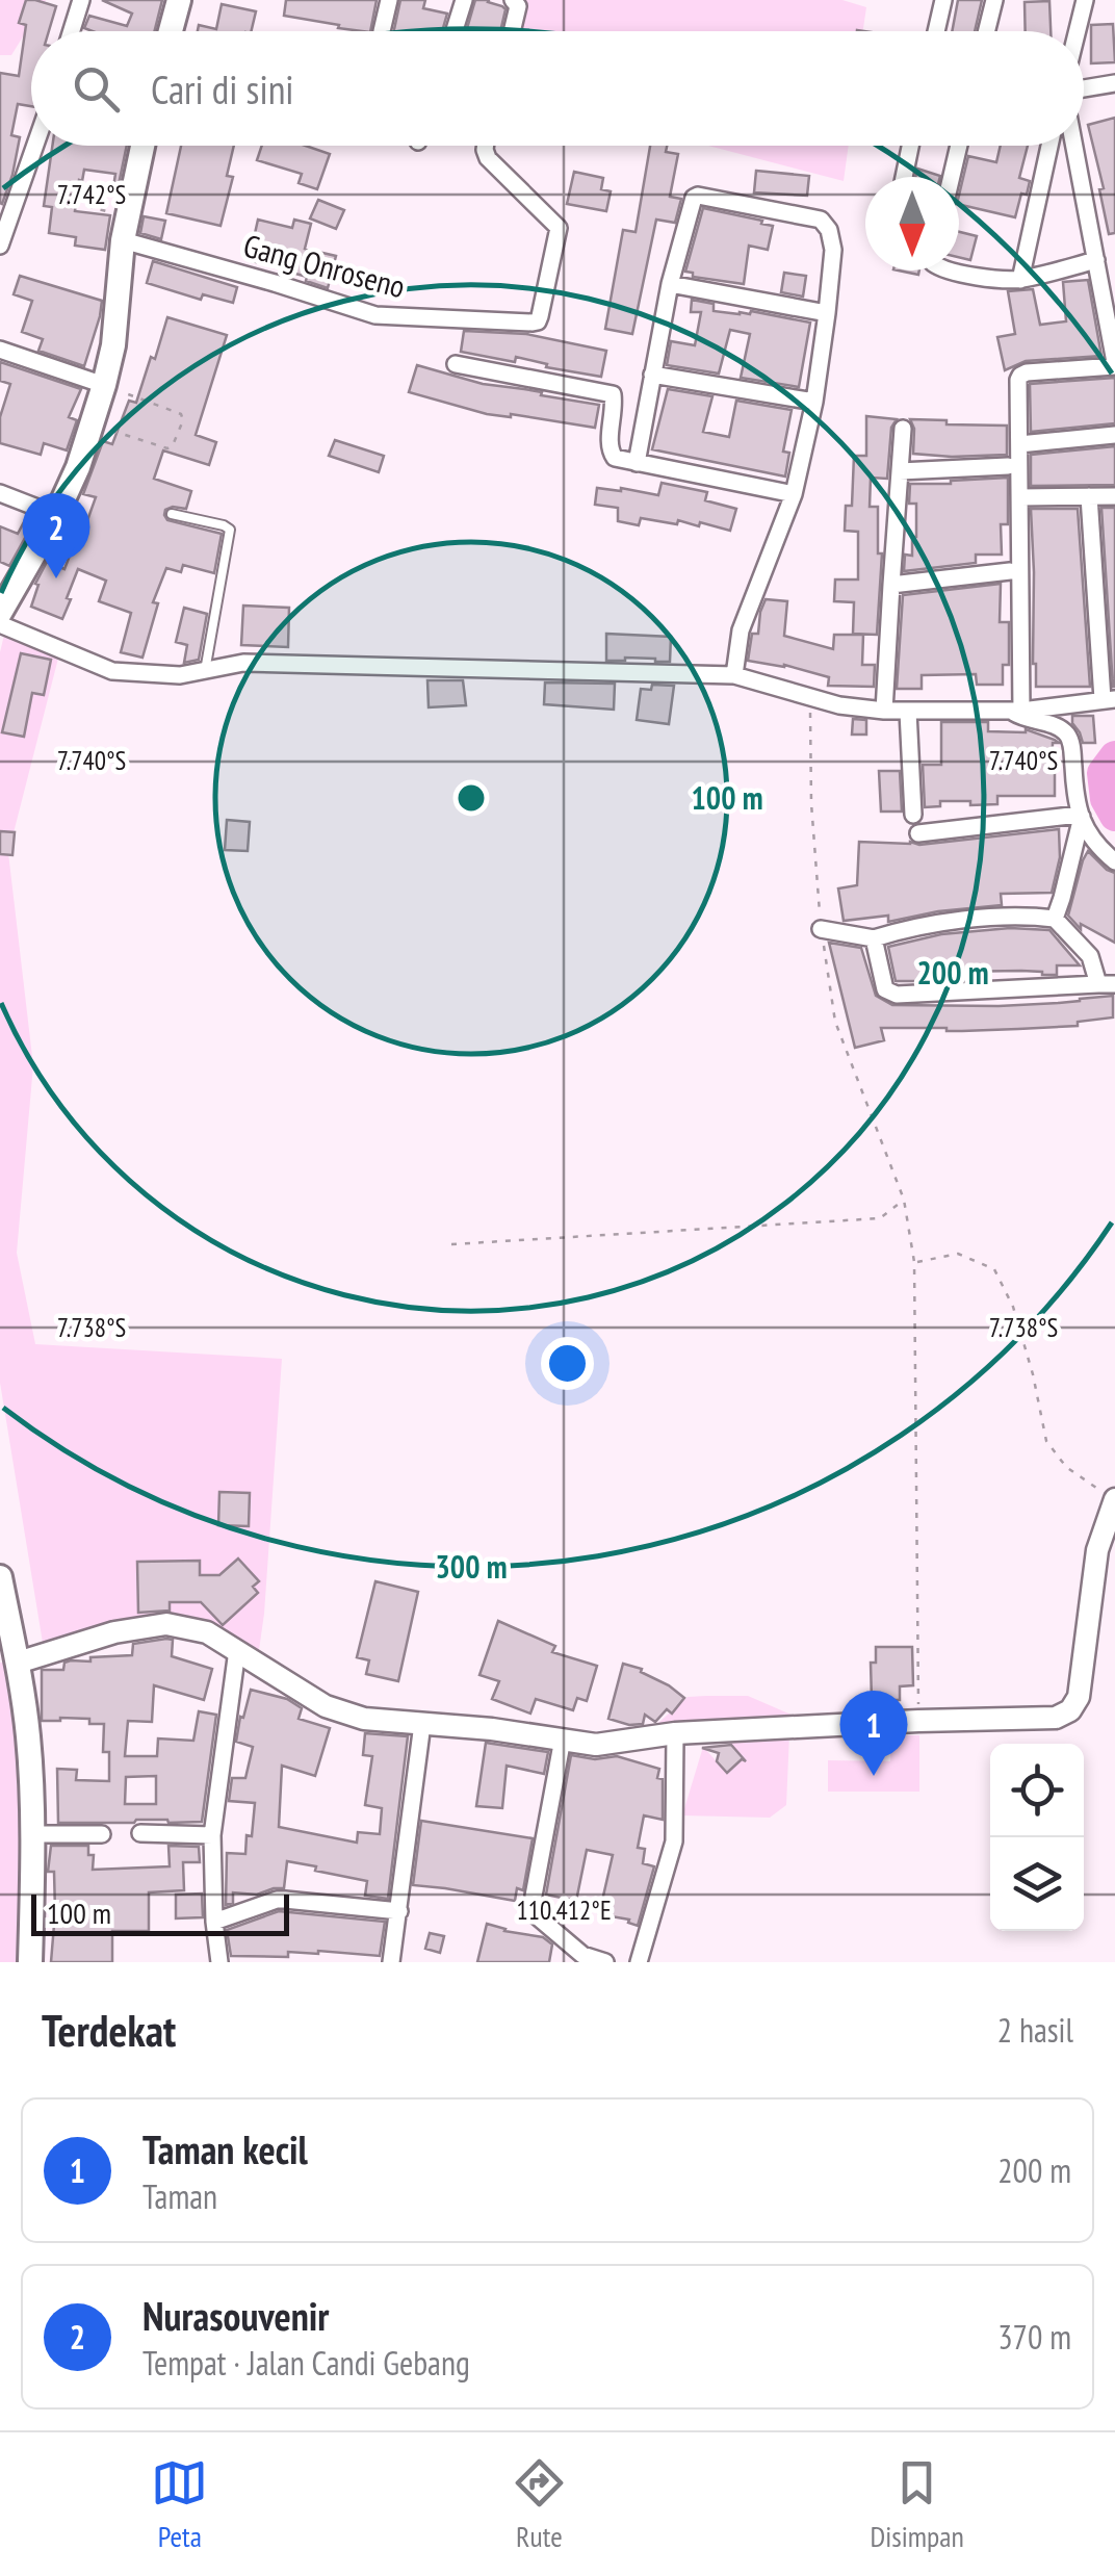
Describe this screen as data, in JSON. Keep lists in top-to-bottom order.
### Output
{
  "streets": {
    "street": ["Gang Onroseno"]
  },
  "scale_bar": "100 m",
  "north": "bottom",
  "page": {
    "search": "Cari di sini",
    "pins": ["2", "1"],
    "scale": "100 m",
    "heading": ["Terdekat", "2 hasil"],
    "list": [
      {
        "mark": "1",
        "name": "Taman kecil",
        "note": "Taman",
        "value": "200 m"
      },
      {
        "mark": "2",
        "name": "Nurasouvenir",
        "note": "Tempat · Jalan Candi Gebang",
        "value": "370 m"
      }
    ],
    "nav": ["Peta", "Rute", "Disimpan"]
  },
  "coordinates": [
    "7.742°S",
    "7.740°S",
    "7.738°S",
    "110.412°E"
  ],
  "rings": ["100 m", "200 m", "300 m"]
}
